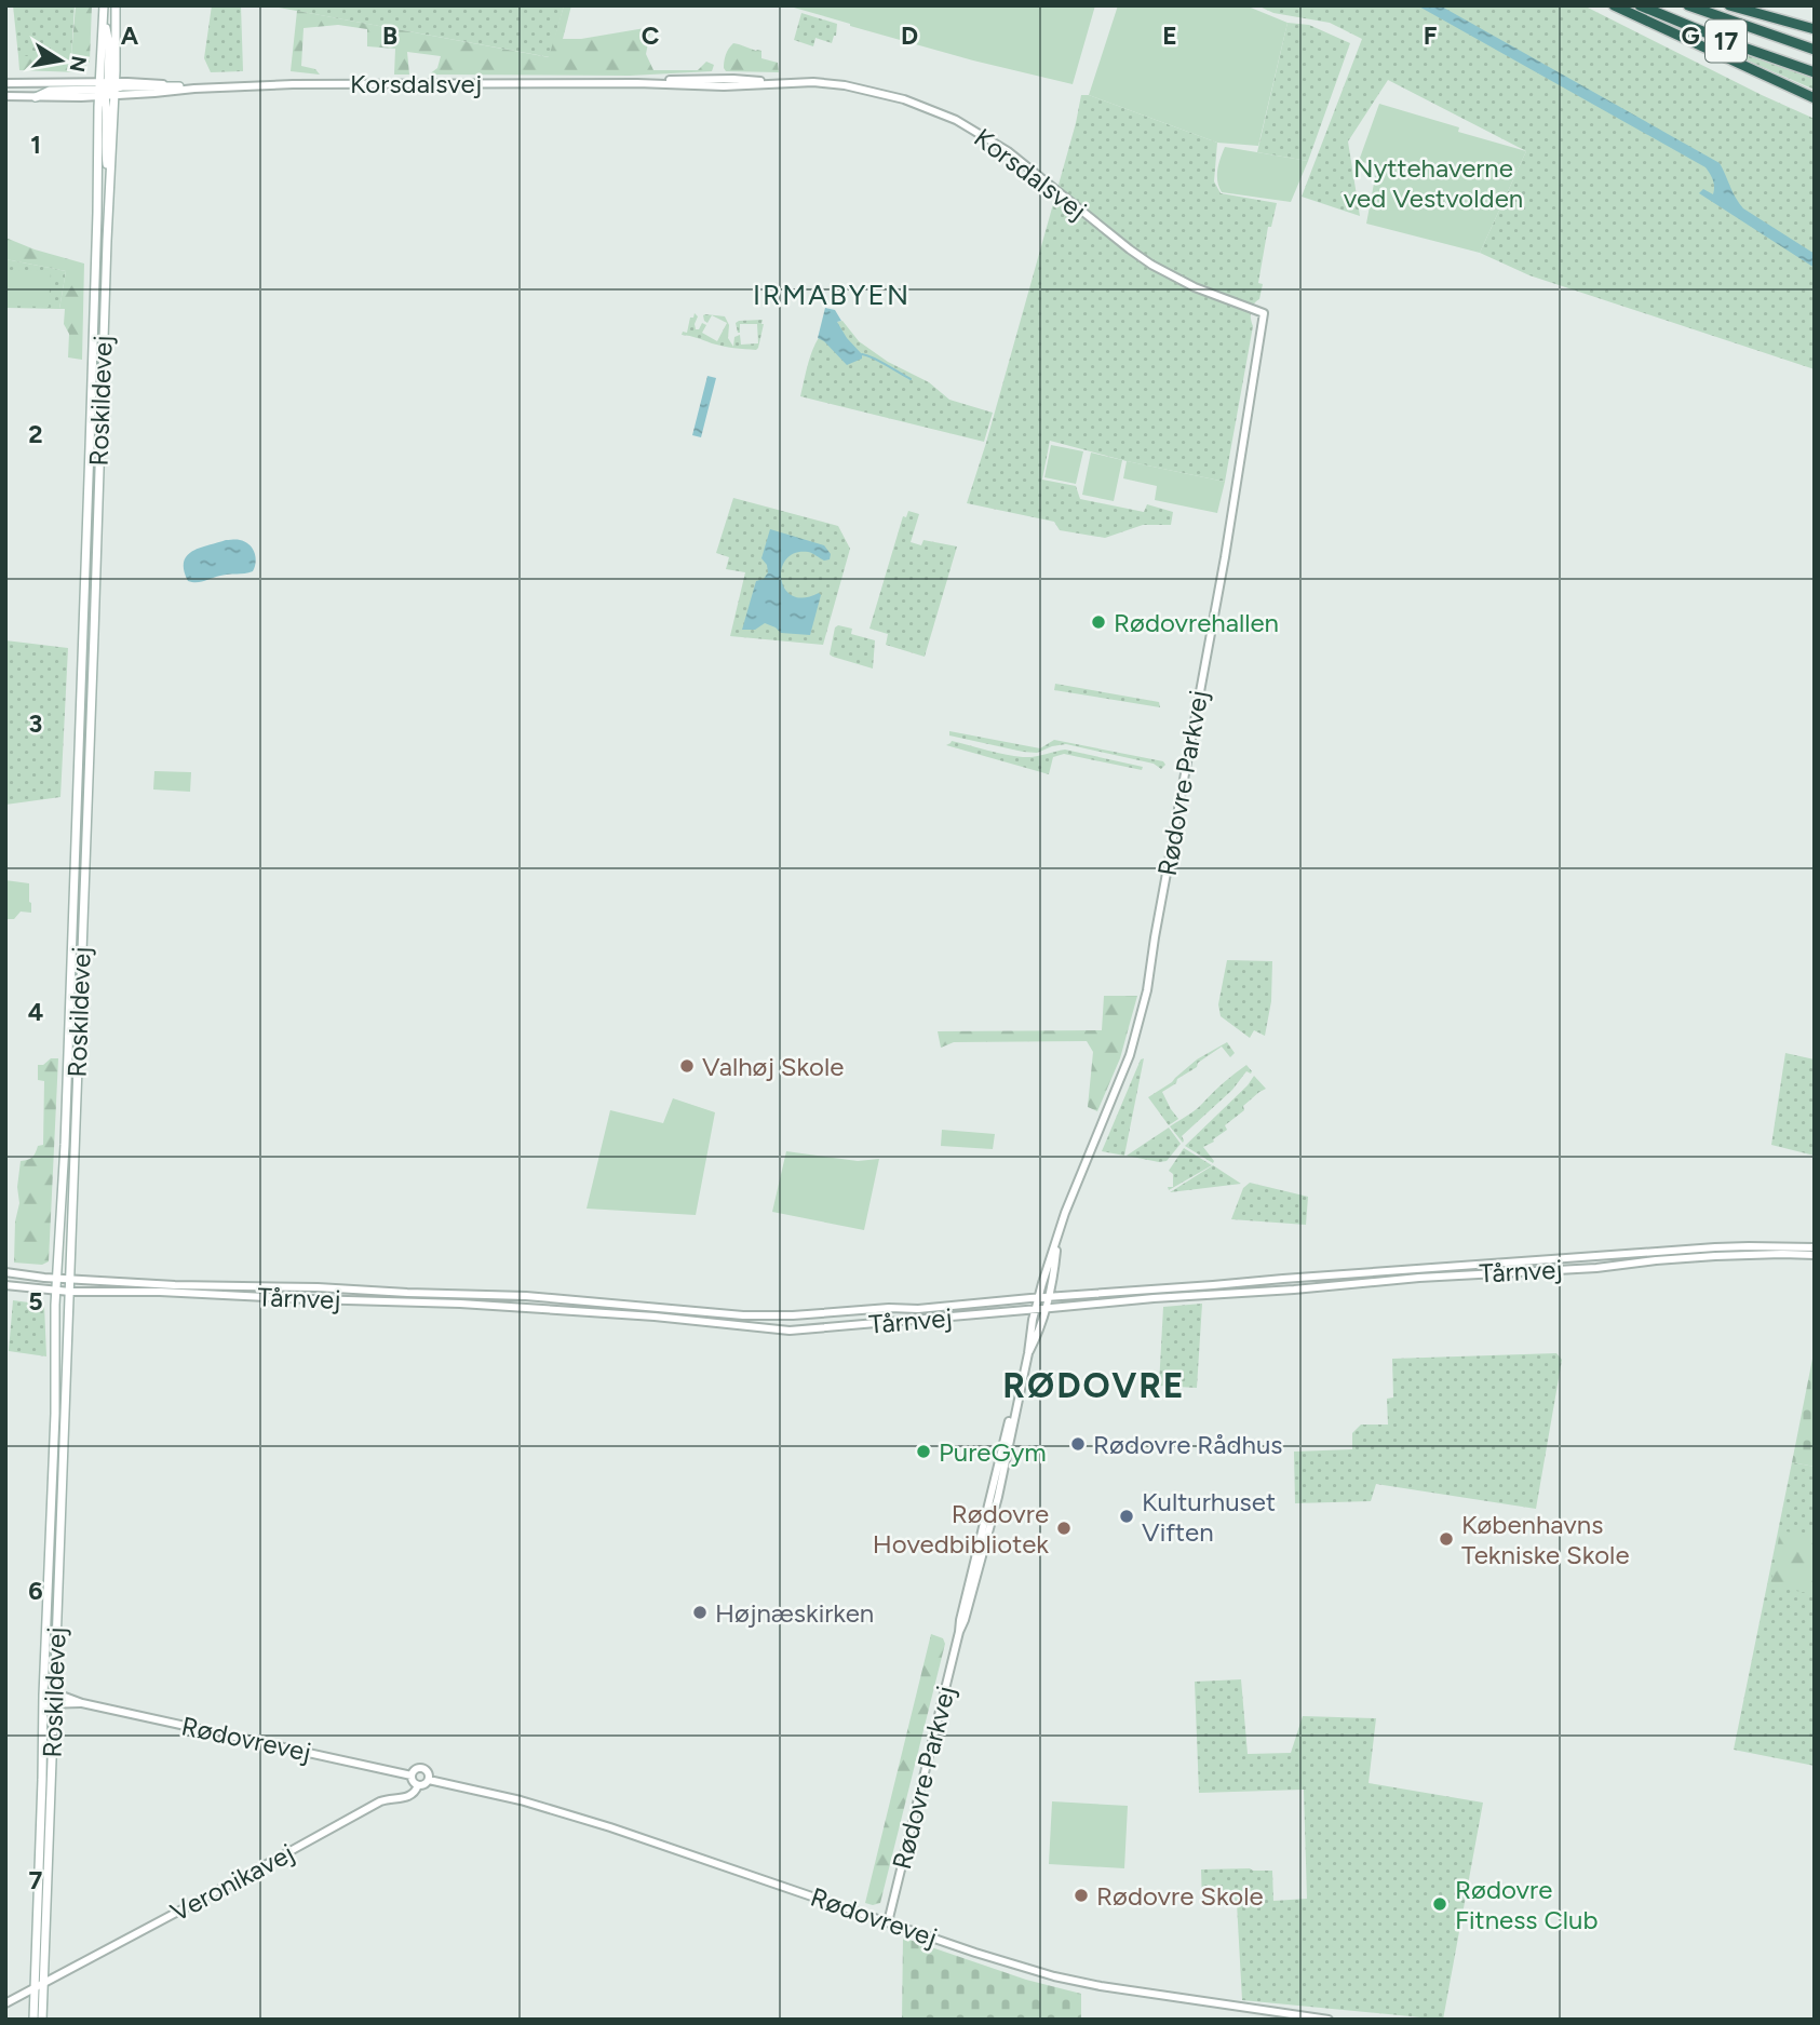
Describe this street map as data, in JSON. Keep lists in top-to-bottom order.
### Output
{
  "streets": {
    "highway": ["17"],
    "main road": ["Roskildevej"],
    "street": [
      "Korsdalsvej",
      "Rødovre Parkvej",
      "Tårnvej",
      "Rødovrevej",
      "Veronikavej"
    ]
  },
  "crossings": [
    ["Korsdalsvej", "Roskildevej"],
    ["Korsdalsvej", "Rødovre Parkvej"],
    ["Roskildevej", "Tårnvej"],
    ["Roskildevej", "Rødovrevej"],
    ["Roskildevej", "Veronikavej"],
    ["Rødovre Parkvej", "Tårnvej"],
    ["Rødovre Parkvej", "Rødovrevej"],
    ["Rødovrevej", "Veronikavej"]
  ],
  "districts": ["IRMABYEN", "RØDOVRE"],
  "parks": ["Nyttehaverne ved Vestvolden"],
  "places": [
    "Rødovrehallen",
    "Valhøj Skole",
    "Rødovre Rådhus",
    "PureGym",
    "Kulturhuset Viften",
    "Rødovre Hovedbibliotek",
    "Københavns Tekniske Skole",
    "Højnæskirken",
    "Rødovre Skole",
    "Rødovre Fitness Club"
  ],
  "north": "right",
  "grid": {
    "columns": [
      "A",
      "B",
      "C",
      "D",
      "E",
      "F",
      "G"
    ],
    "rows": [
      "1",
      "2",
      "3",
      "4",
      "5",
      "6",
      "7"
    ]
  }
}
